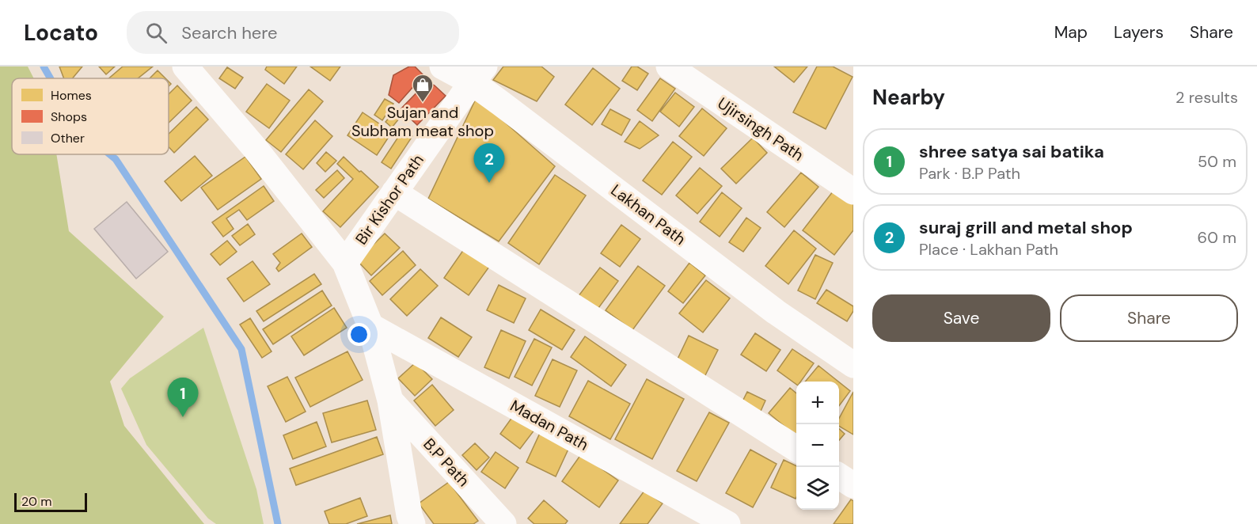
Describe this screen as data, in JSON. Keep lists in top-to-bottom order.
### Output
{
  "streets": {
    "street": [
      "Ujirsingh Path",
      "Bir Kishor Path",
      "Lakhan Path",
      "Madan Path",
      "B.P Path"
    ]
  },
  "crossings": [
    ["Bir Kishor Path", "Lakhan Path"]
  ],
  "places": {
    "shop": ["Sujan and Subham meat shop"]
  },
  "legend": ["Homes", "Shops", "Other"],
  "scale_bar": "20 m",
  "page": {
    "header": "Locato",
    "search": "Search here",
    "nav": ["Map", "Layers", "Share"],
    "heading": ["Nearby", "2 results"],
    "list": [
      {
        "mark": "1",
        "name": "shree satya sai batika",
        "note": "Park · B.P Path",
        "value": "50 m"
      },
      {
        "mark": "2",
        "name": "suraj grill and metal shop",
        "note": "Place · Lakhan Path",
        "value": "60 m"
      }
    ],
    "pins": ["2", "1"],
    "buttons": ["Save", "Share"],
    "map_buttons": ["+", "−"],
    "scale": "20 m"
  }
}
